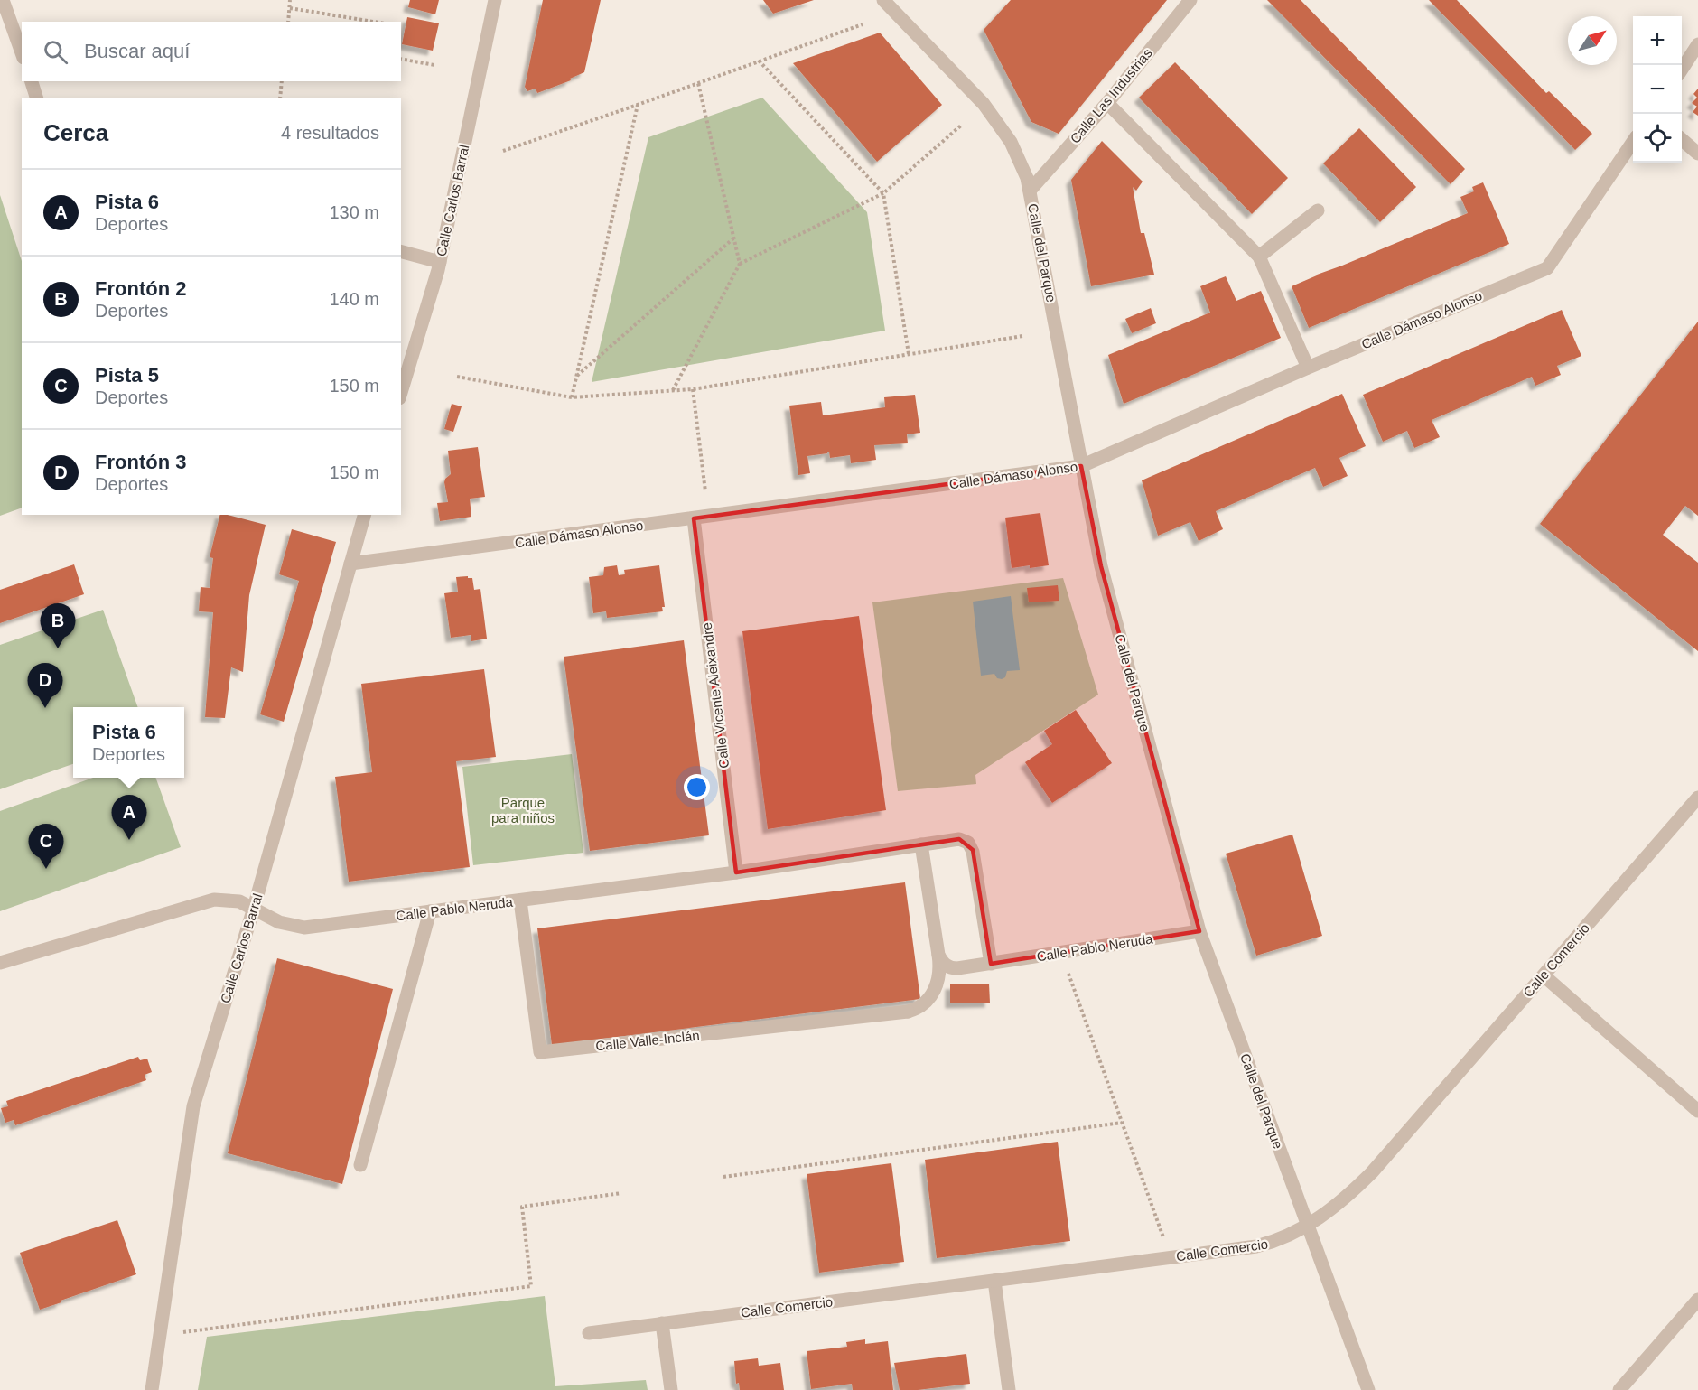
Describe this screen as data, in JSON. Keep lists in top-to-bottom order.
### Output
{
  "streets": {
    "street": [
      "Calle Las Industrias",
      "Calle Carlos Barral",
      "Calle del Parque",
      "Calle Dámaso Alonso",
      "Calle Vicente Aleixandre",
      "Calle Pablo Neruda",
      "Calle Comercio",
      "Calle Valle-Inclán"
    ]
  },
  "crossings": [
    ["Calle Las Industrias", "Calle del Parque"],
    ["Calle Carlos Barral", "Calle Dámaso Alonso"],
    ["Calle Carlos Barral", "Calle Pablo Neruda"],
    ["Calle del Parque", "Calle Dámaso Alonso"],
    ["Calle del Parque", "Calle Pablo Neruda"],
    ["Calle del Parque", "Calle Comercio"],
    ["Calle Dámaso Alonso", "Calle Vicente Aleixandre"],
    ["Calle Vicente Aleixandre", "Calle Pablo Neruda"],
    ["Calle Pablo Neruda", "Calle Valle-Inclán"]
  ],
  "parks": ["Parque para niños"],
  "north": "top right",
  "page": {
    "map_buttons": ["+", "−"],
    "search": "Buscar aquí",
    "heading": ["Cerca", "4 resultados"],
    "list": [
      {
        "mark": "A",
        "name": "Pista 6",
        "note": "Deportes",
        "value": "130 m"
      },
      {
        "mark": "B",
        "name": "Frontón 2",
        "note": "Deportes",
        "value": "140 m"
      },
      {
        "mark": "C",
        "name": "Pista 5",
        "note": "Deportes",
        "value": "150 m"
      },
      {
        "mark": "D",
        "name": "Frontón 3",
        "note": "Deportes",
        "value": "150 m"
      }
    ],
    "pins": [
      "B",
      "D",
      "A",
      "C"
    ],
    "popup": ["Pista 6", "Deportes"]
  }
}
